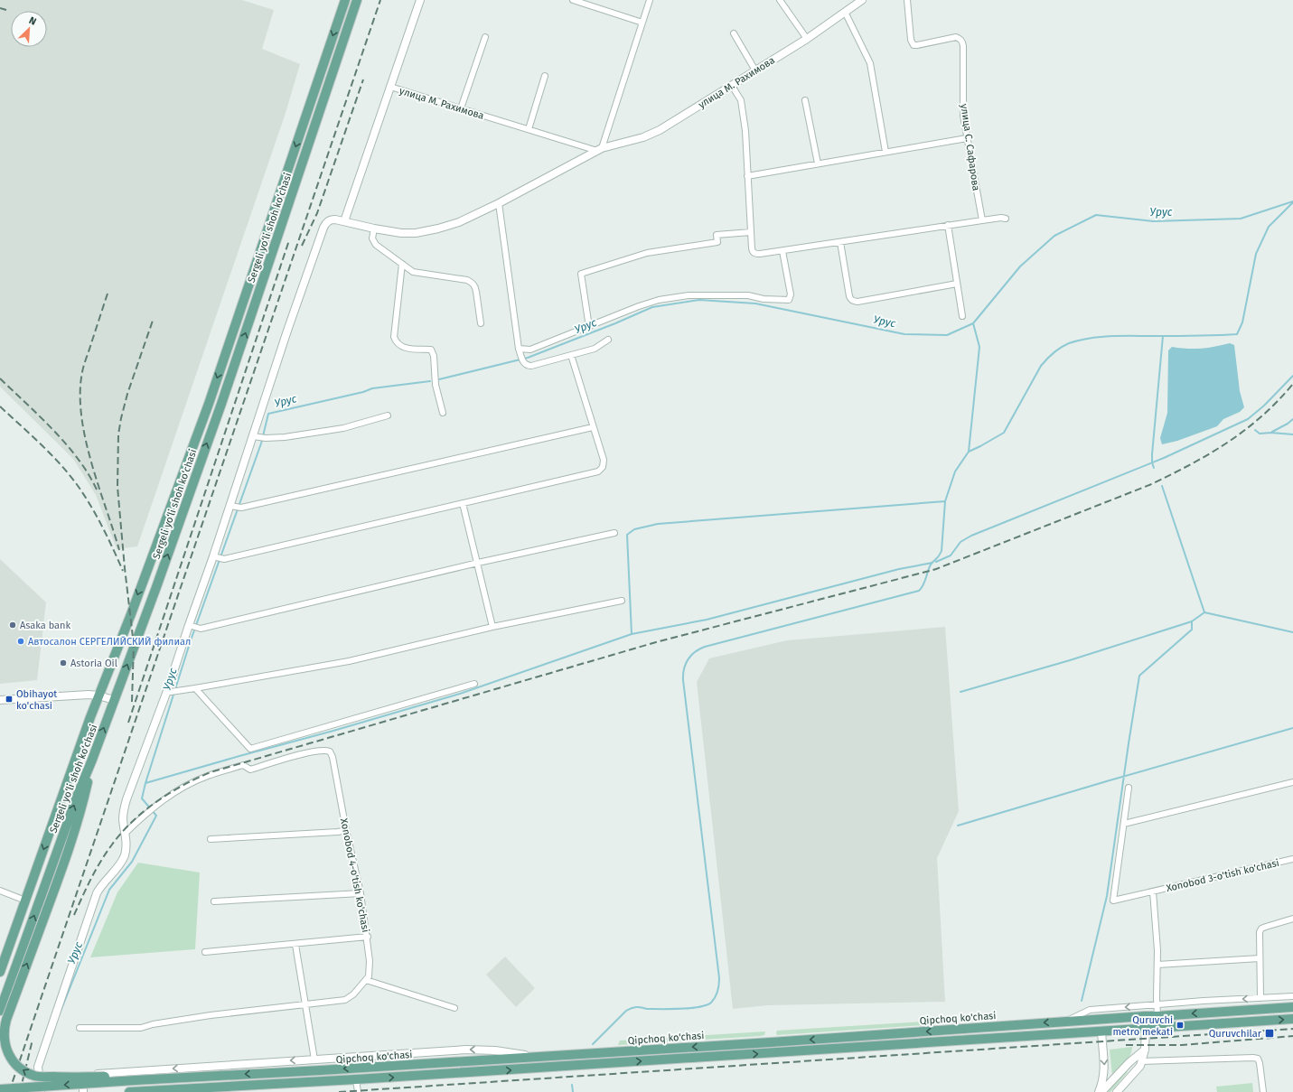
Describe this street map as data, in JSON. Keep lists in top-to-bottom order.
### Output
{
  "streets": {
    "main road": ["Sergeli yo‘li shoh ko‘chasi", "Qipchoq ko'chasi"],
    "street": [
      "улица М. Рахимова",
      "улица С. Сафарова",
      "Xonobod 4-o'tish ko'chasi",
      "Xonobod 3-o'tish ko'chasi"
    ]
  },
  "crossings": [
    ["Xonobod 3-o'tish ko'chasi", "Qipchoq ko'chasi"]
  ],
  "water": ["Урус"],
  "places": {
    "other": ["Asaka bank", "Автосалон СЕРГЕЛИЙСКИЙ филиал", "Astoria Oil"],
    "transit": ["Obihayot ko'chasi", "Quruvchi metro mekati", "Quruvchilar"]
  },
  "north": "top right"
}
